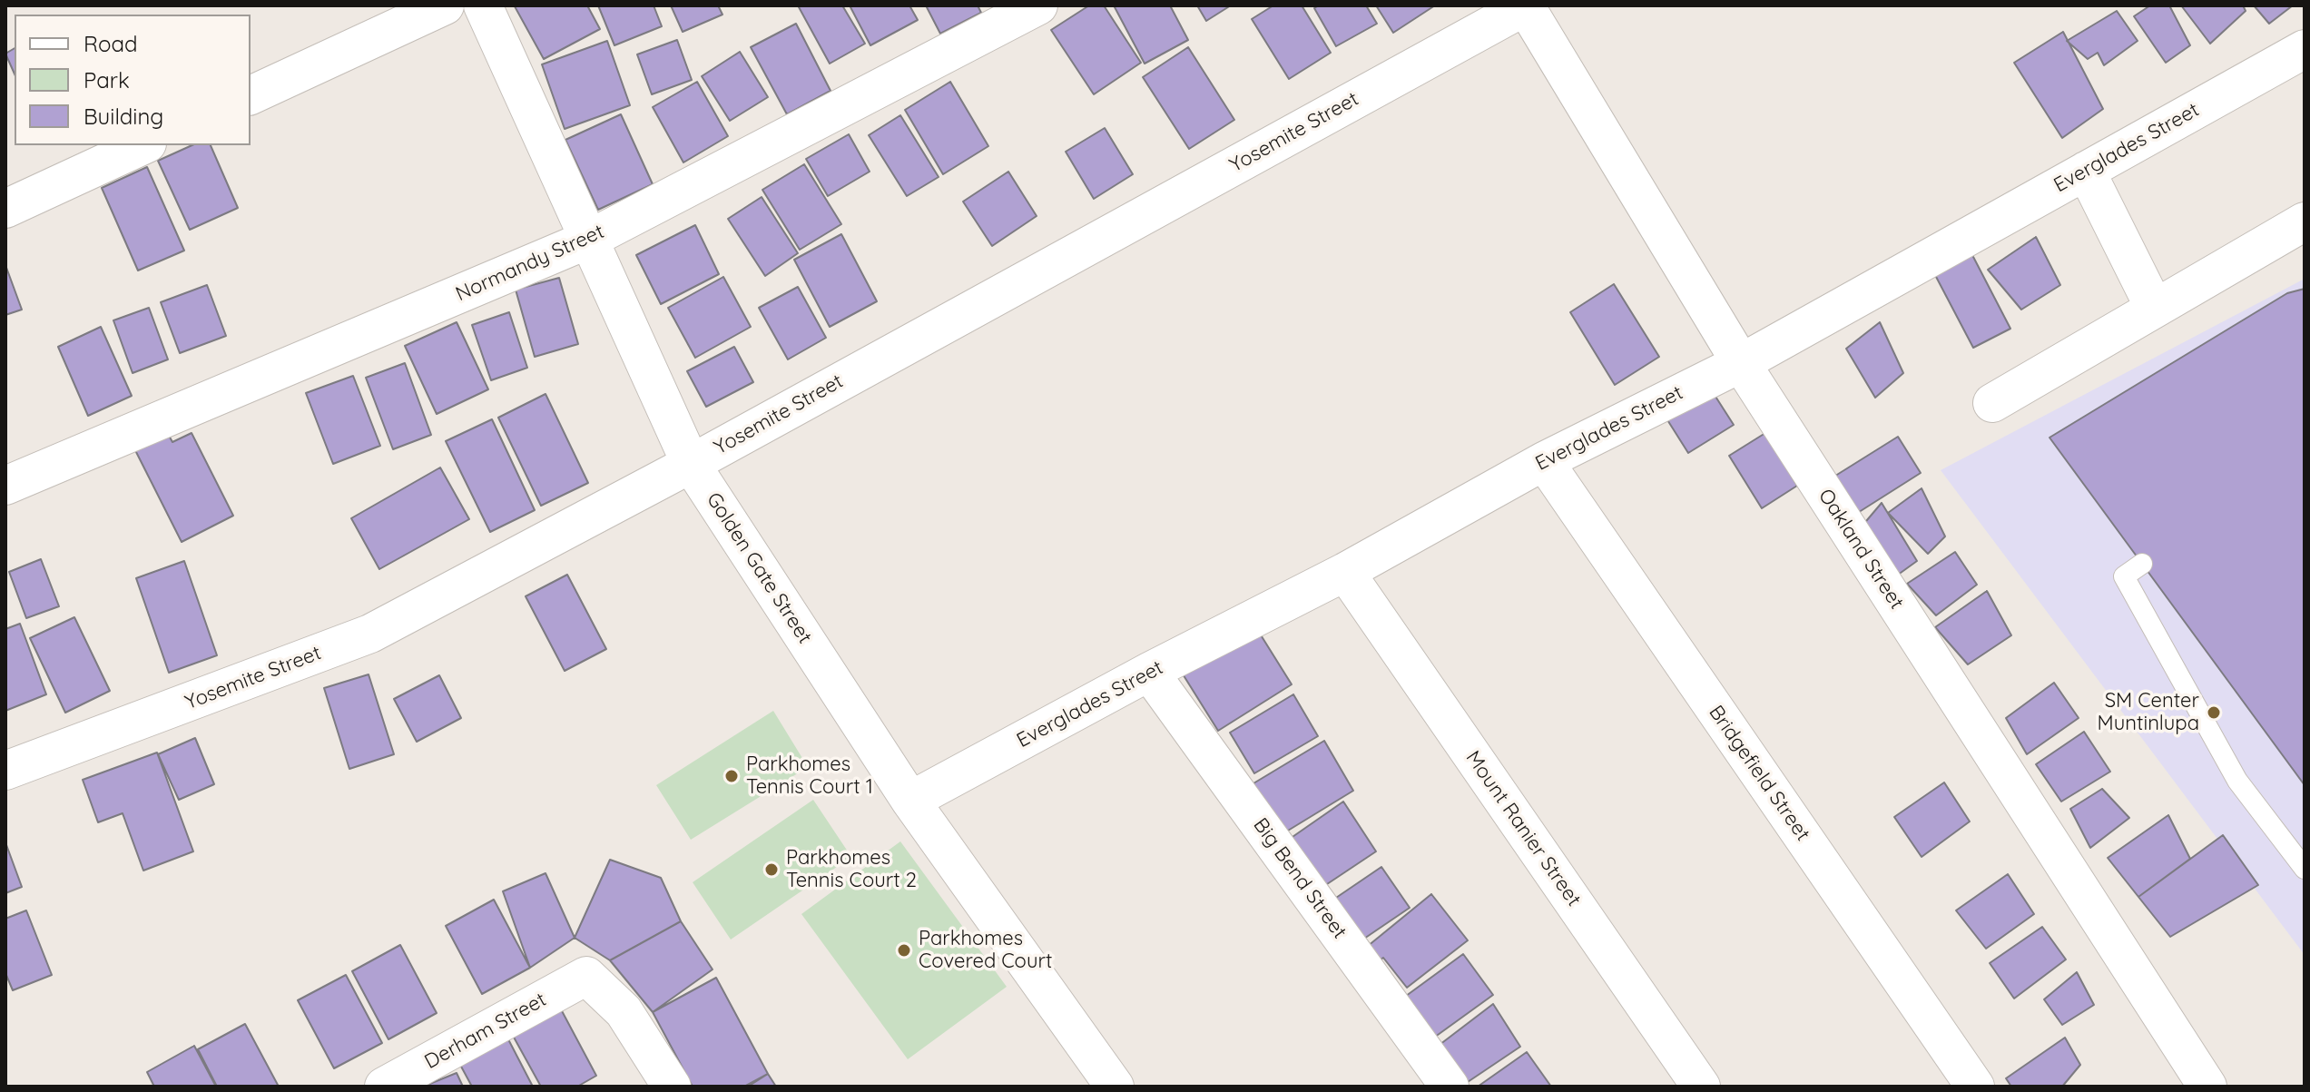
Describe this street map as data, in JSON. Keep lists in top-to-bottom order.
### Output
{
  "streets": {
    "street": [
      "Yosemite Street",
      "Everglades Street",
      "Normandy Street",
      "Oakland Street",
      "Golden Gate Street",
      "Bridgefield Street",
      "Mount Ranier Street",
      "Big Bend Street",
      "Derham Street"
    ]
  },
  "crossings": [
    ["Yosemite Street", "Oakland Street"],
    ["Yosemite Street", "Golden Gate Street"],
    ["Everglades Street", "Oakland Street"],
    ["Everglades Street", "Golden Gate Street"],
    ["Everglades Street", "Bridgefield Street"],
    ["Everglades Street", "Mount Ranier Street"],
    ["Everglades Street", "Big Bend Street"],
    ["Normandy Street", "Golden Gate Street"]
  ],
  "places": [
    "SM Center Muntinlupa",
    "Parkhomes Tennis Court 1",
    "Parkhomes Tennis Court 2",
    "Parkhomes Covered Court"
  ],
  "legend": ["Road", "Park", "Building"]
}
